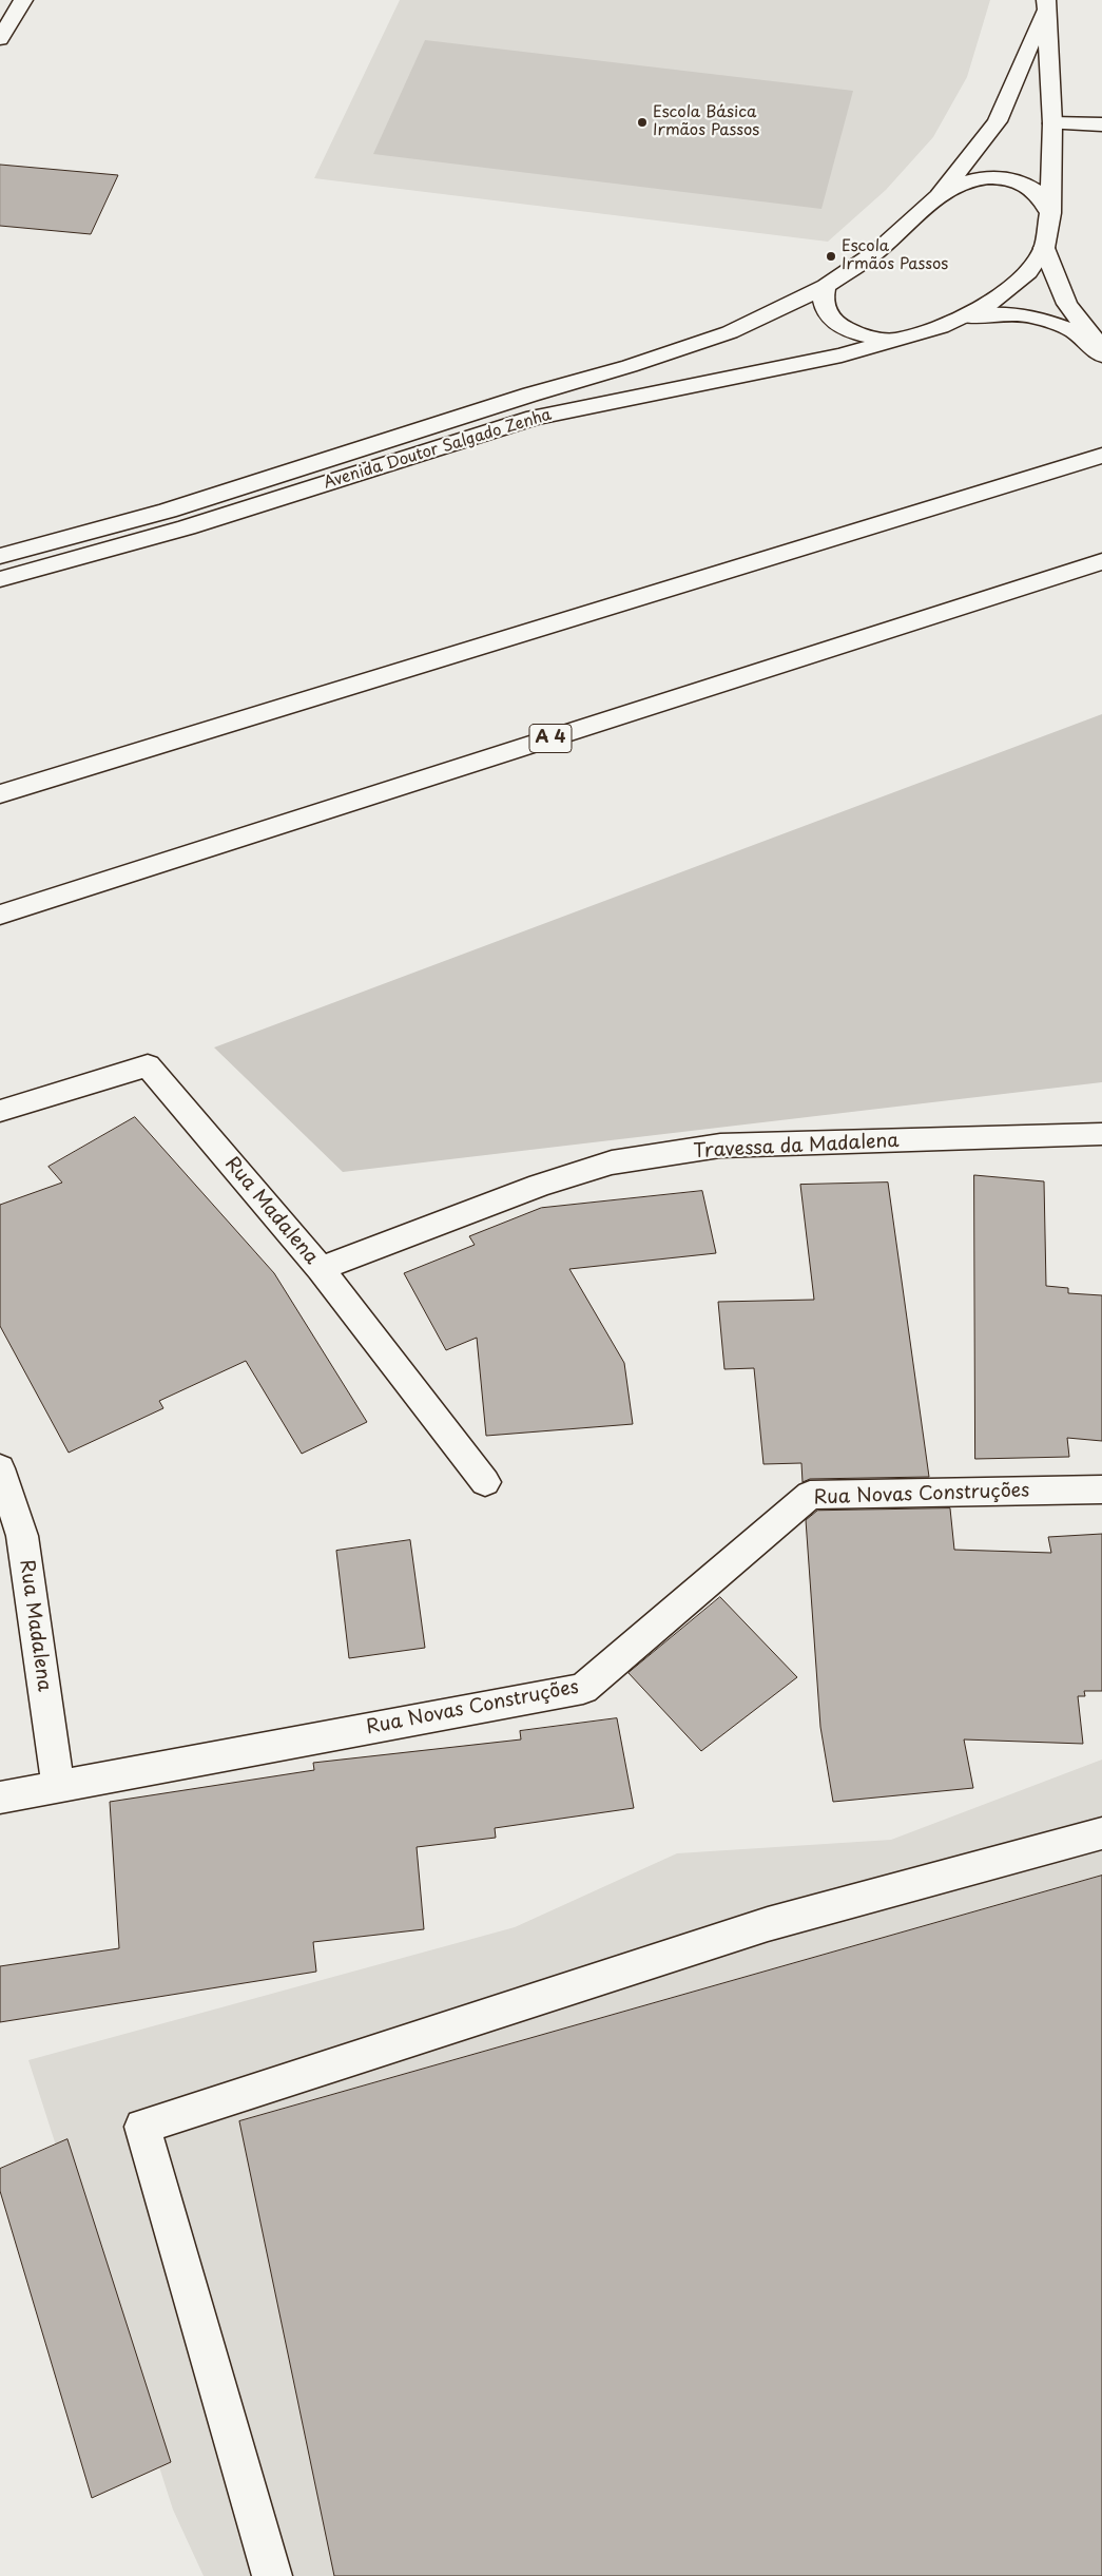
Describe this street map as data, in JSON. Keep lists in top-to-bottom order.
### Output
{
  "streets": {
    "main road": [
      "Avenida Doutor Salgado Zenha",
      "A 4",
      "Travessa da Madalena",
      "Rua Madalena",
      "Rua Novas Construções"
    ]
  },
  "crossings": [
    ["Travessa da Madalena", "Rua Madalena"],
    ["Rua Madalena", "Rua Novas Construções"]
  ],
  "places": ["Escola Básica Irmãos Passos", "Escola Irmãos Passos"]
}
